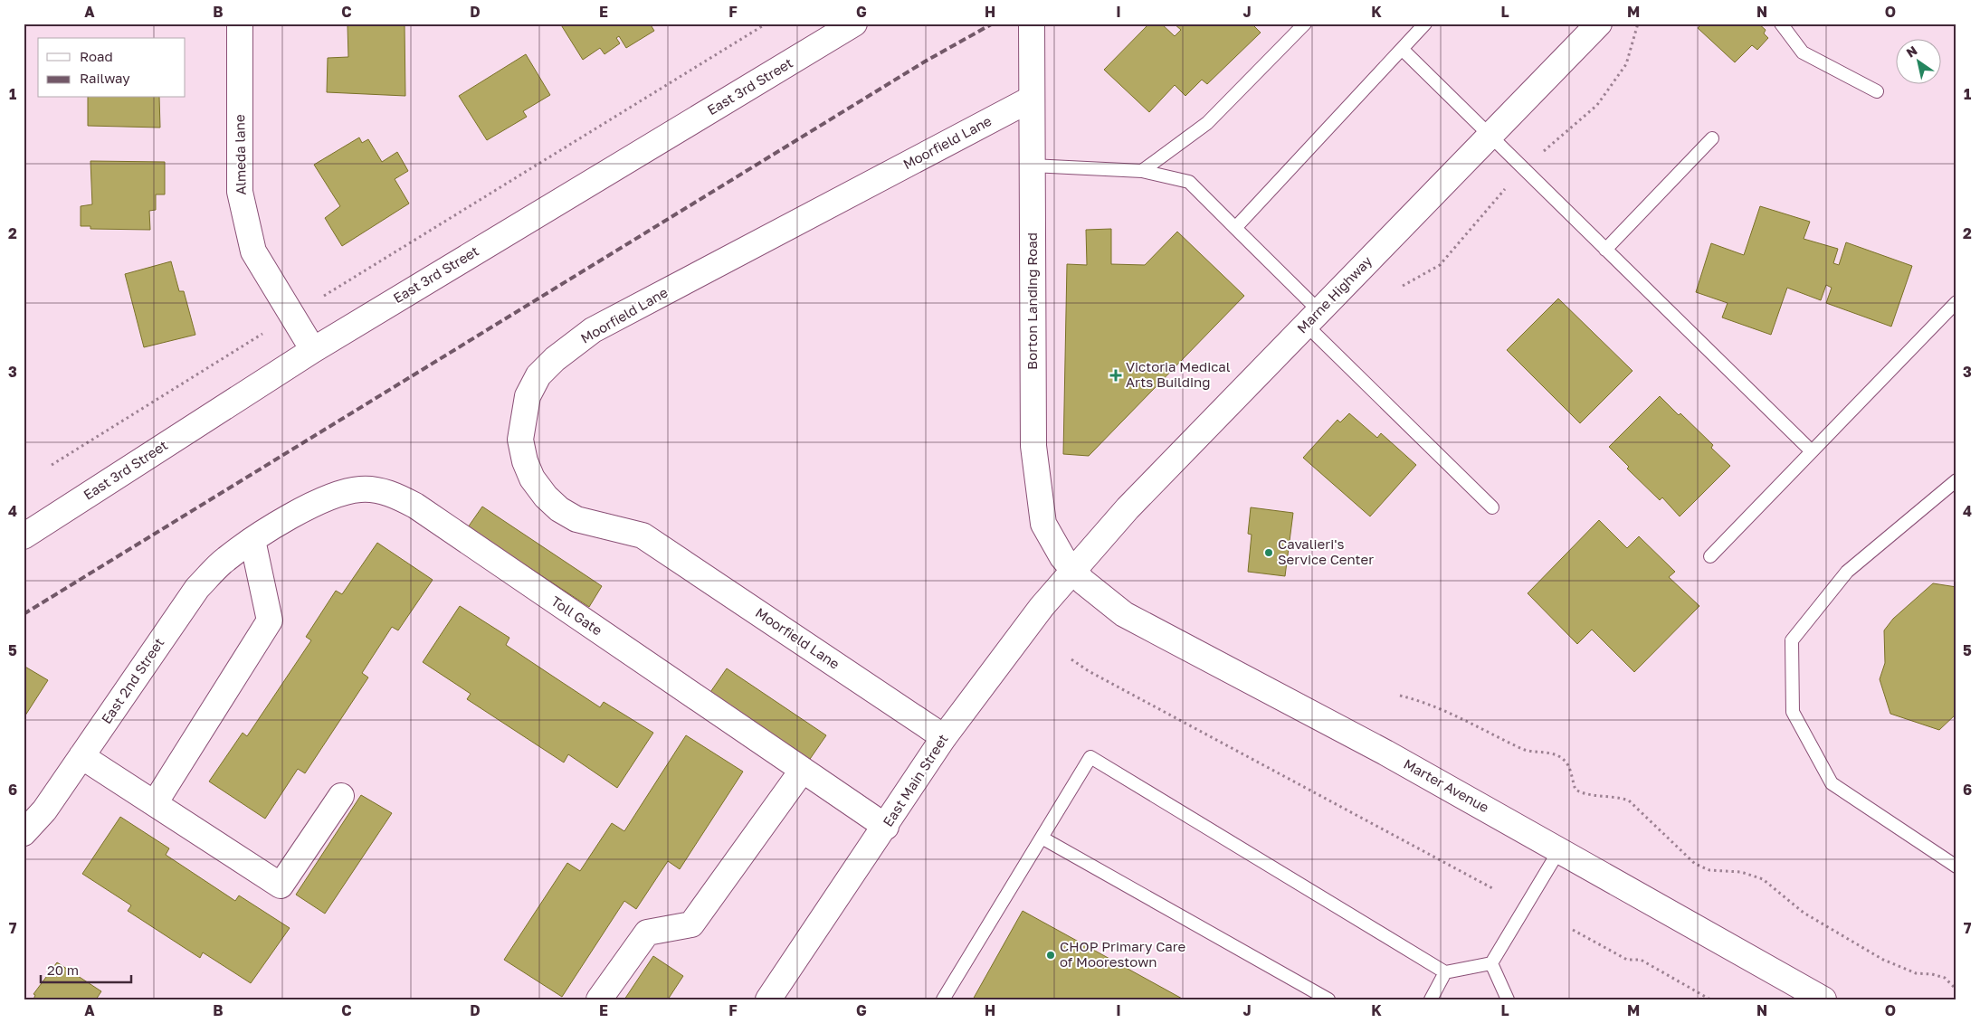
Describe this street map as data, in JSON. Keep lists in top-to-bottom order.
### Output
{
  "streets": {
    "street": [
      "East 3rd Street",
      "Moorfield Lane",
      "Almeda lane",
      "Marne Highway",
      "Borton Landing Road",
      "Toll Gate",
      "East 2nd Street",
      "East Main Street",
      "Marter Avenue"
    ]
  },
  "crossings": [
    ["East 3rd Street", "Almeda lane"],
    ["Moorfield Lane", "Borton Landing Road"],
    ["Moorfield Lane", "East Main Street"],
    ["Marne Highway", "Borton Landing Road"],
    ["Marne Highway", "East Main Street"],
    ["Marne Highway", "Marter Avenue"],
    ["Borton Landing Road", "East Main Street"],
    ["Borton Landing Road", "Marter Avenue"],
    ["Toll Gate", "East 2nd Street"],
    ["Toll Gate", "East Main Street"],
    ["East Main Street", "Marter Avenue"]
  ],
  "places": {
    "health": ["Victoria Medical Arts Building"],
    "other": ["Cavalieri's Service Center", "CHOP Primary Care of Moorestown"]
  },
  "legend": ["Road", "Railway"],
  "scale_bar": "20 m",
  "north": "top left",
  "grid": {
    "columns": [
      "A",
      "B",
      "C",
      "D",
      "E",
      "F",
      "G",
      "H",
      "I",
      "J",
      "K",
      "L",
      "M",
      "N",
      "O"
    ],
    "rows": [
      "1",
      "2",
      "3",
      "4",
      "5",
      "6",
      "7"
    ]
  }
}
